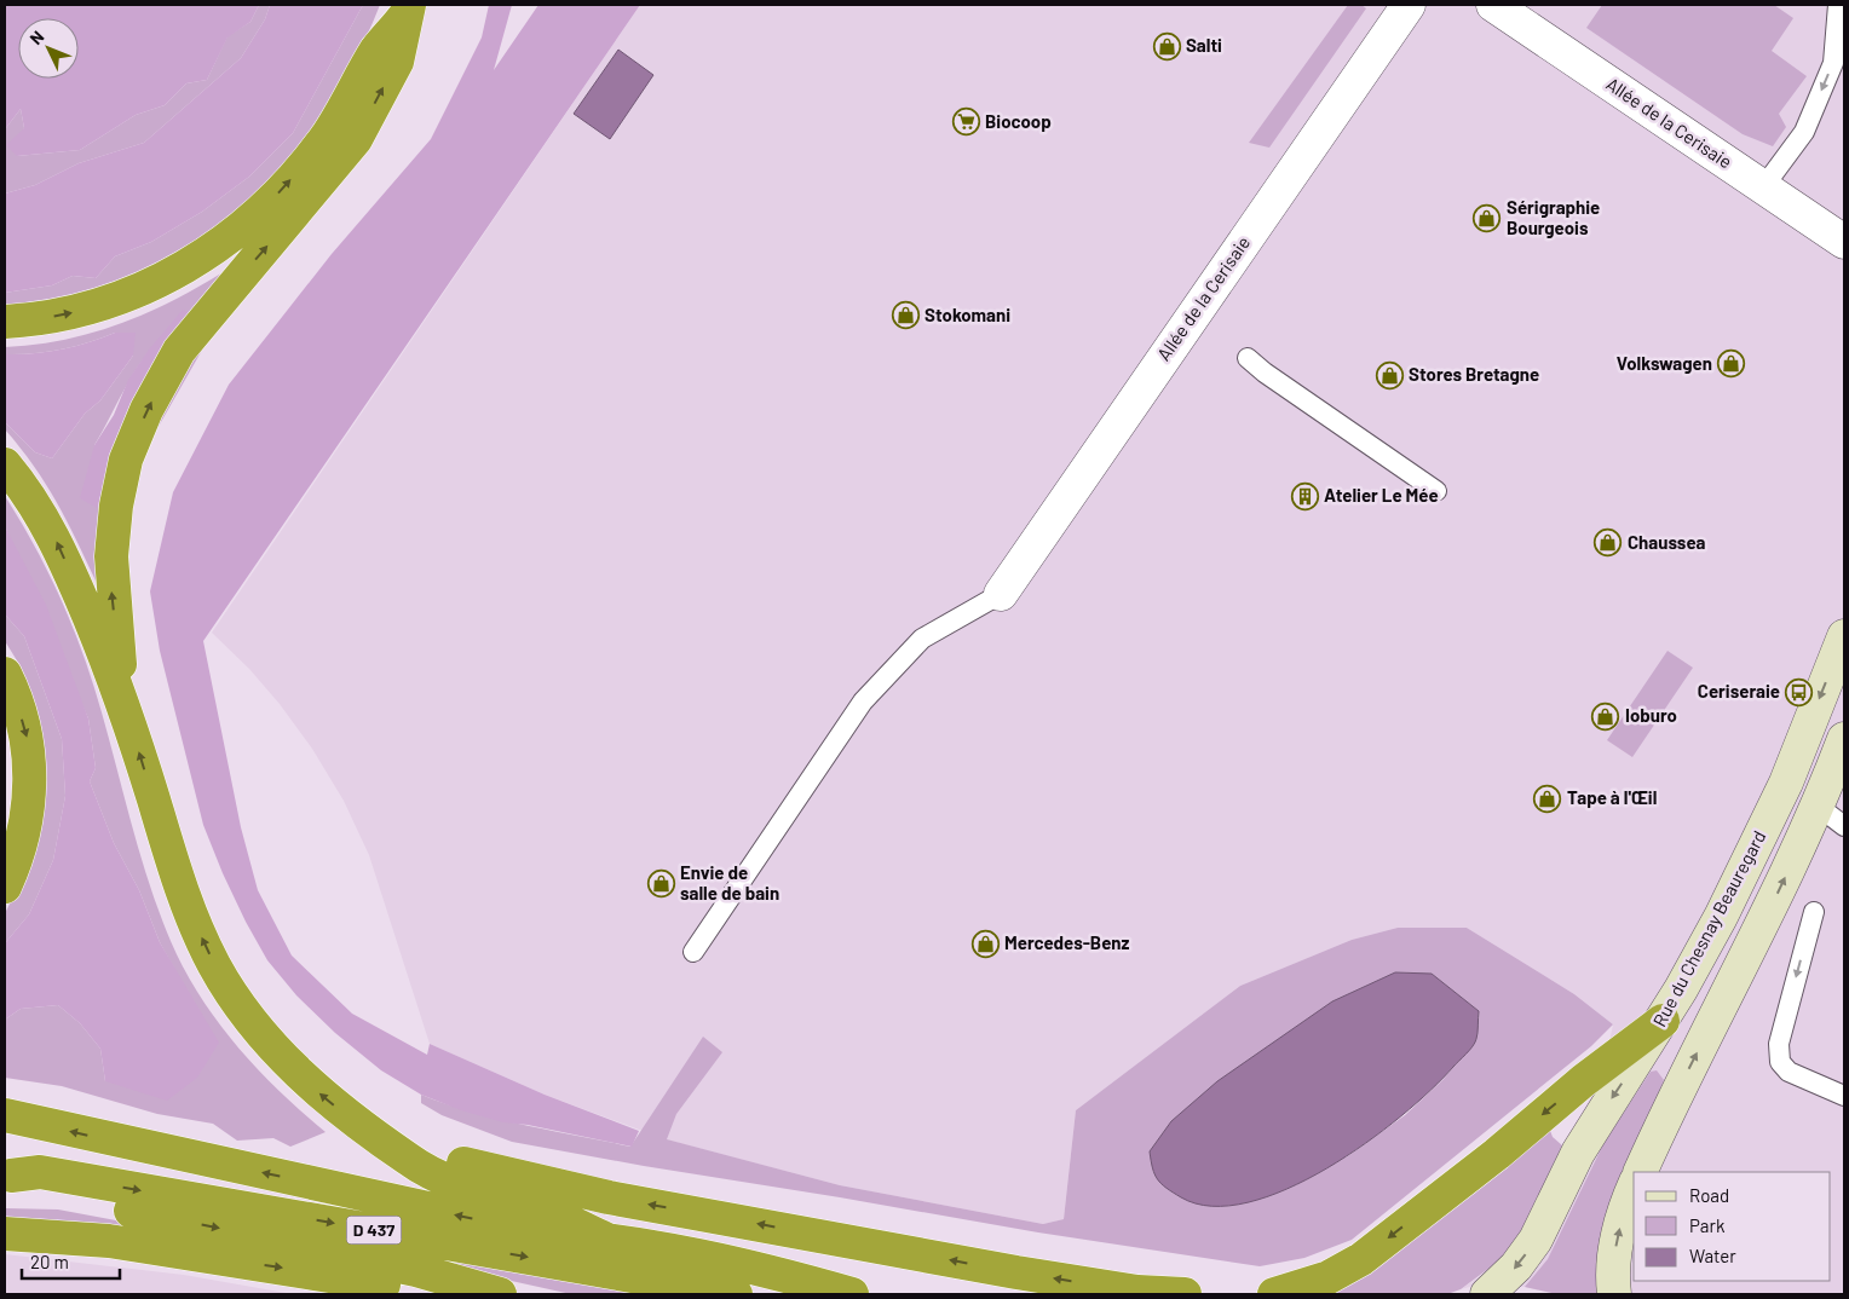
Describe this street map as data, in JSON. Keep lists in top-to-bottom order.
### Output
{
  "streets": {
    "highway": ["D 437"],
    "main road": ["Rue du Chesnay Beauregard"],
    "street": ["Allée de la Cerisaie"]
  },
  "places": {
    "shop": [
      "Salti",
      "Sérigraphie Bourgeois",
      "Stokomani",
      "Volkswagen",
      "Stores Bretagne",
      "Chaussea",
      "Ioburo",
      "Tape à l'Œil",
      "Envie de salle de bain",
      "Mercedes-Benz"
    ],
    "supermarket": ["Biocoop"],
    "building": ["Atelier Le Mée"],
    "bus stop": ["Ceriseraie"]
  },
  "legend": ["Road", "Park", "Water"],
  "scale_bar": "20 m",
  "north": "top left"
}
